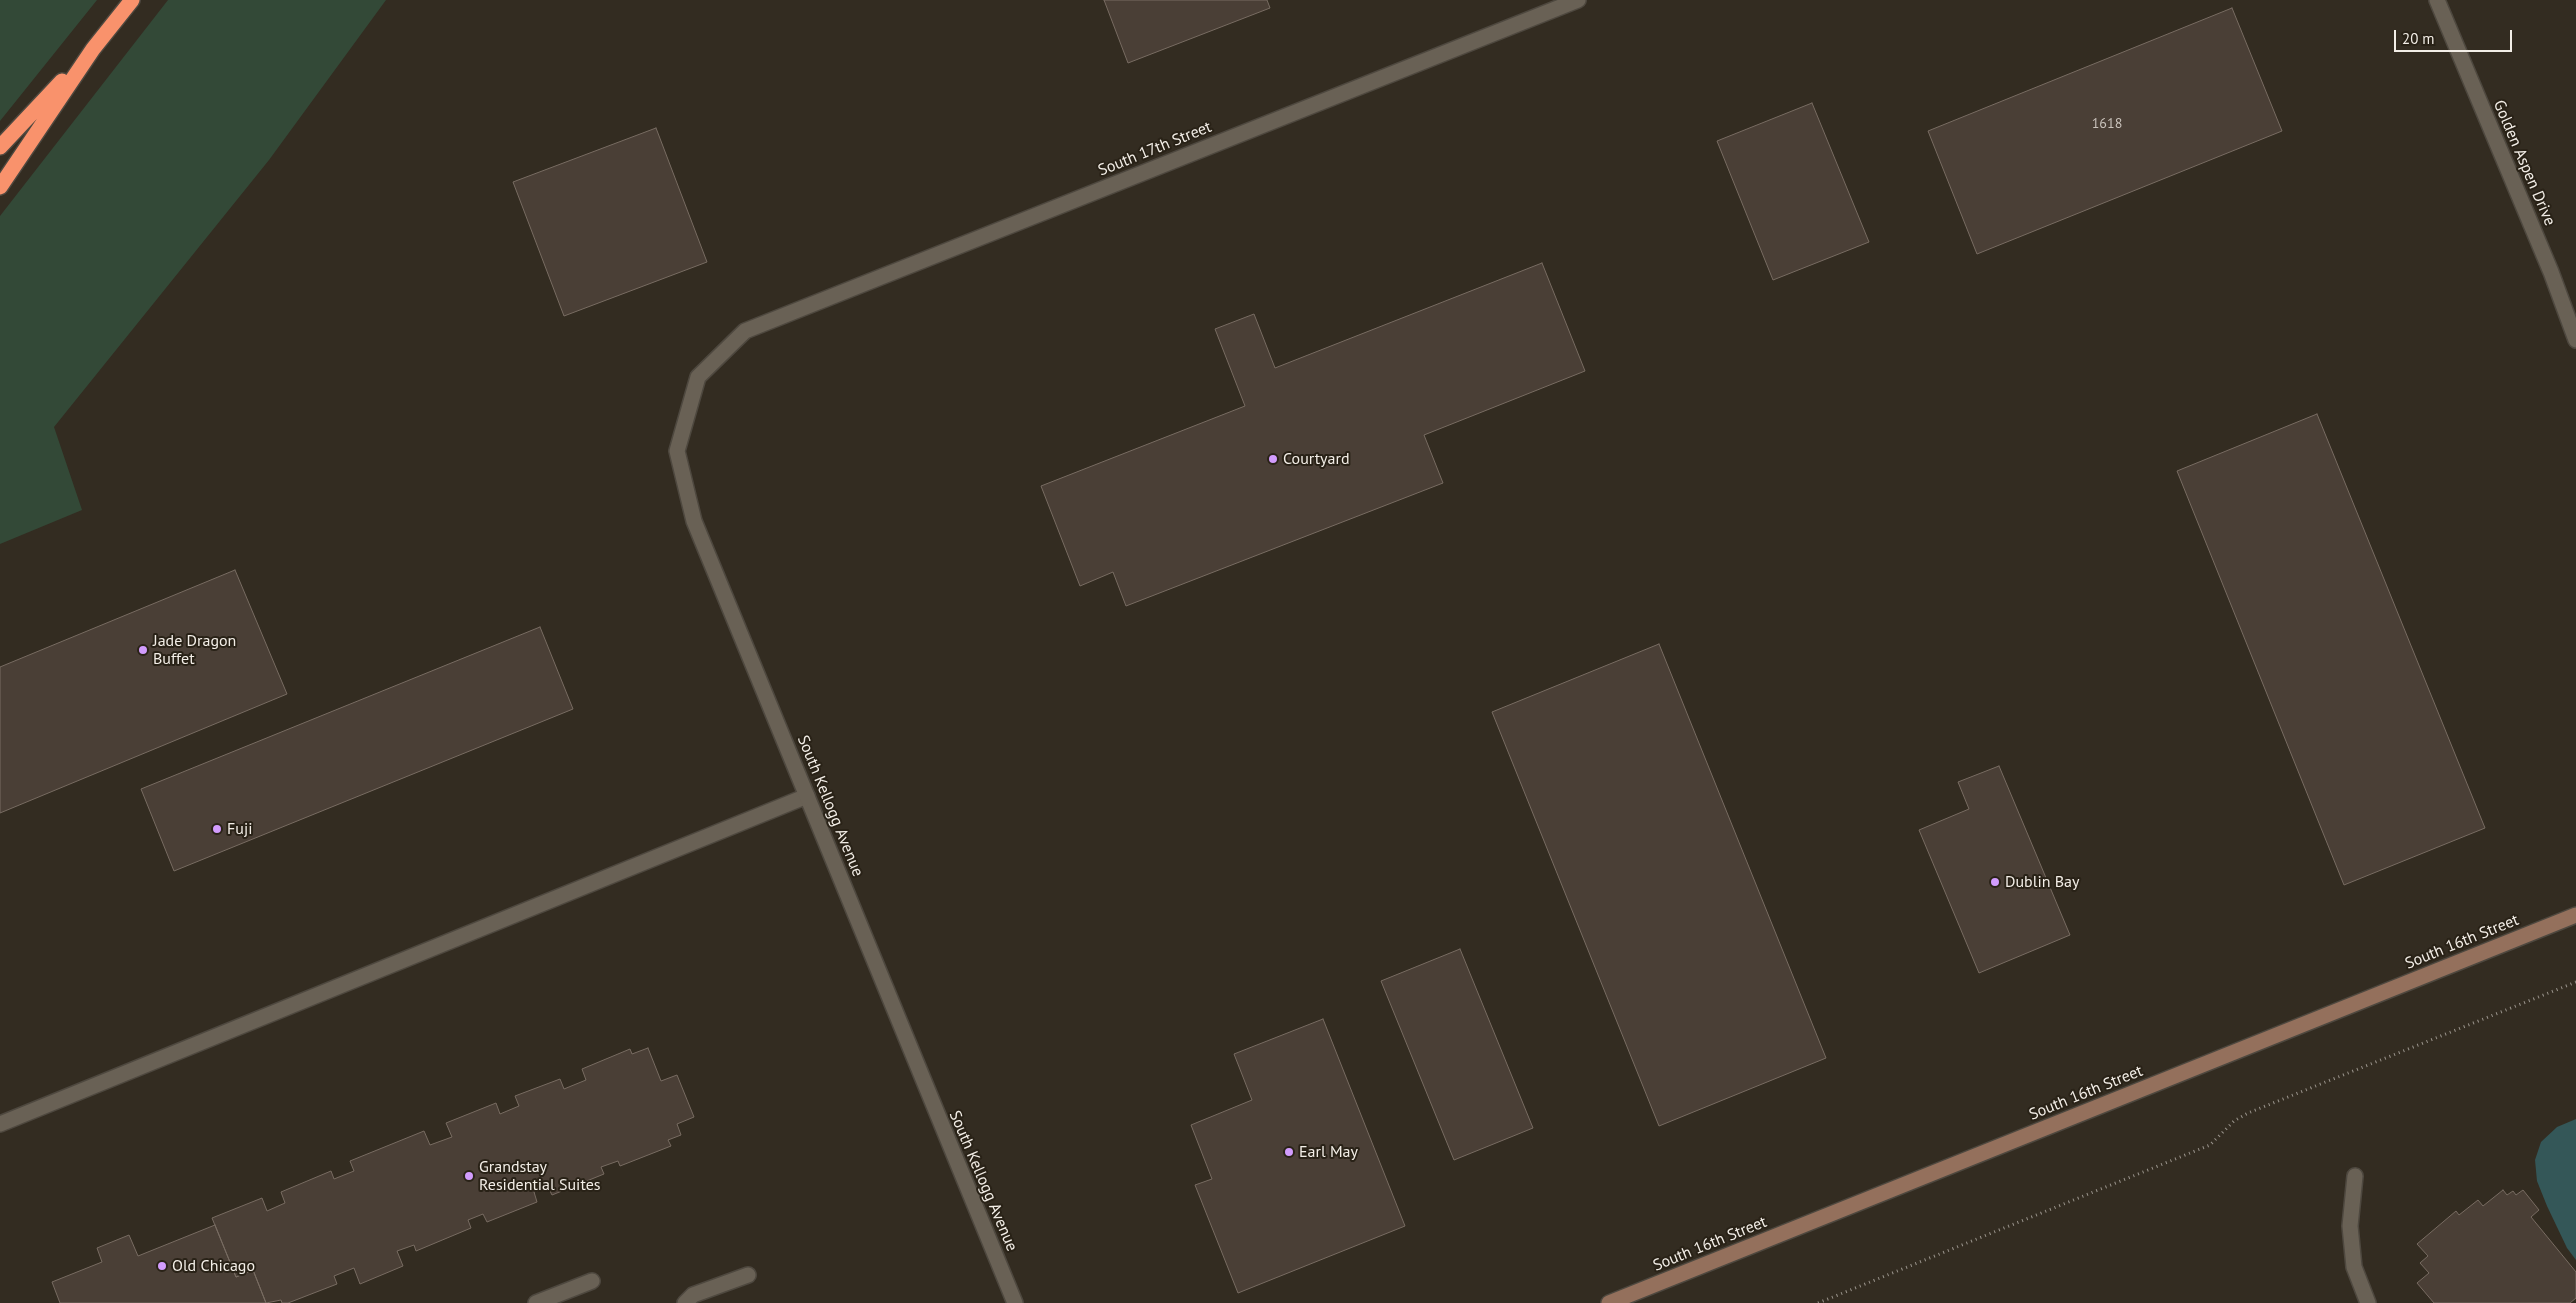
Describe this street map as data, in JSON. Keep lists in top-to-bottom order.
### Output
{
  "streets": {
    "main road": ["South 16th Street"],
    "street": ["South 17th Street", "Golden Aspen Drive", "South Kellogg Avenue"]
  },
  "crossings": [
    ["South 17th Street", "South Kellogg Avenue"]
  ],
  "places": [
    "Courtyard",
    "Jade Dragon Buffet",
    "Fuji",
    "Dublin Bay",
    "Earl May",
    "Grandstay Residential Suites",
    "Old Chicago"
  ],
  "house_numbers": ["1618"],
  "scale_bar": "20 m"
}
